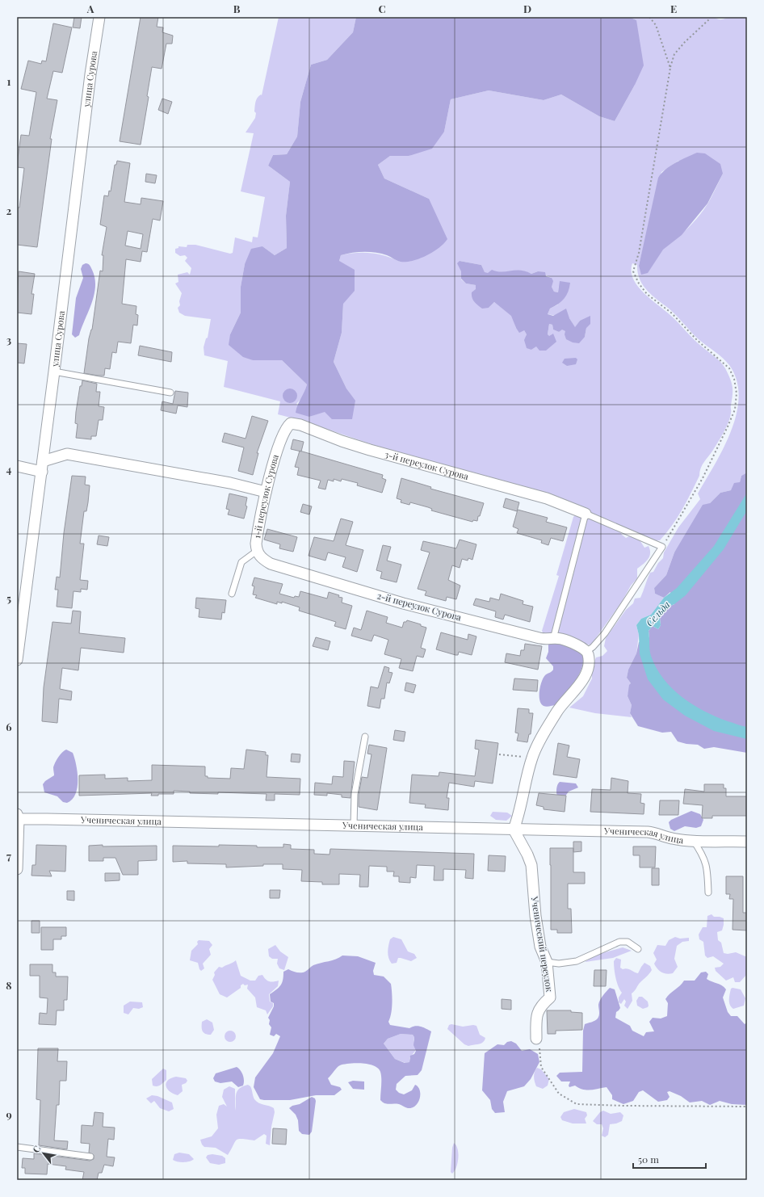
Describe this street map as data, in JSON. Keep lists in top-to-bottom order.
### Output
{
  "streets": {
    "street": [
      "улица Сурова",
      "3-й переулок Сурова",
      "1-й переулок Сурова",
      "2-й переулок Сурова",
      "Ученическая улица",
      "Ученический переулок"
    ]
  },
  "crossings": [
    ["3-й переулок Сурова", "1-й переулок Сурова"],
    ["1-й переулок Сурова", "2-й переулок Сурова"],
    ["Ученическая улица", "Ученический переулок"]
  ],
  "water": ["Сельда"],
  "scale_bar": "50 m",
  "north": "top left",
  "grid": {
    "columns": [
      "A",
      "B",
      "C",
      "D",
      "E"
    ],
    "rows": [
      "1",
      "2",
      "3",
      "4",
      "5",
      "6",
      "7",
      "8",
      "9"
    ]
  }
}
